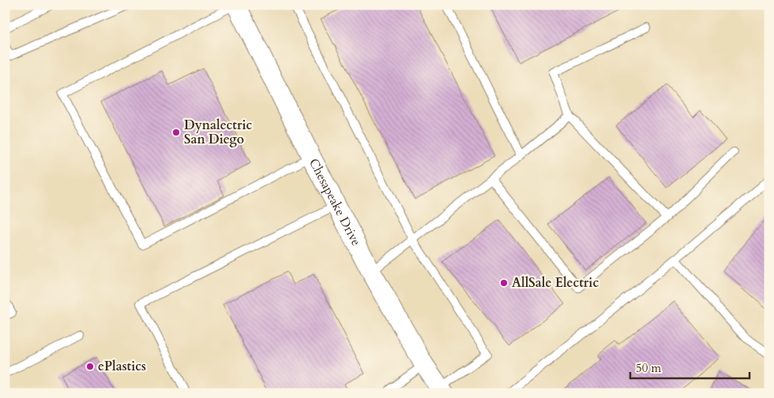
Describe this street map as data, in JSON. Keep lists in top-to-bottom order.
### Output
{
  "streets": {
    "street": ["Chesapeake Drive"]
  },
  "places": ["Dynalectric San Diego", "AllSale Electric", "ePlastics"],
  "scale_bar": "50 m"
}
